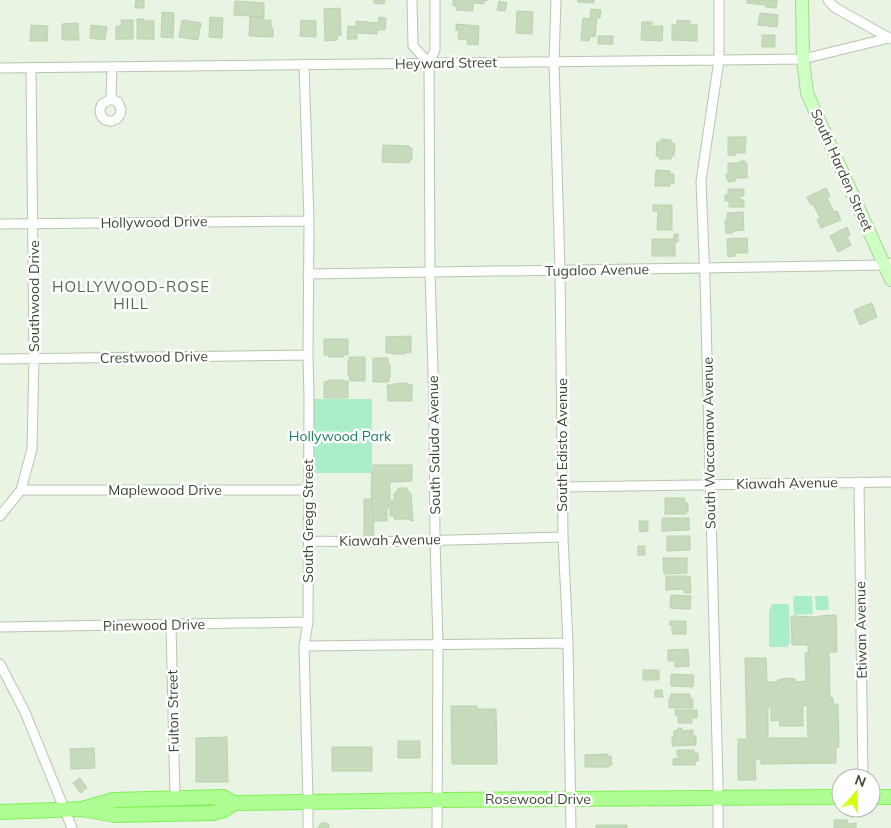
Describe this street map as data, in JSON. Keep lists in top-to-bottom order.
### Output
{
  "streets": {
    "main road": ["South Harden Street", "Rosewood Drive"],
    "street": [
      "Heyward Street",
      "Hollywood Drive",
      "Tugaloo Avenue",
      "Southwood Drive",
      "Crestwood Drive",
      "South Waccamaw Avenue",
      "South Saluda Avenue",
      "South Edisto Avenue",
      "Kiawah Avenue",
      "Maplewood Drive",
      "South Gregg Street",
      "Pinewood Drive",
      "Etiwan Avenue",
      "Fulton Street"
    ]
  },
  "crossings": [
    ["Heyward Street", "South Harden Street"],
    ["Heyward Street", "Southwood Drive"],
    ["Heyward Street", "South Waccamaw Avenue"],
    ["Heyward Street", "South Saluda Avenue"],
    ["Heyward Street", "South Edisto Avenue"],
    ["Heyward Street", "South Gregg Street"],
    ["South Harden Street", "Tugaloo Avenue"],
    ["Hollywood Drive", "Southwood Drive"],
    ["Hollywood Drive", "South Gregg Street"],
    ["Tugaloo Avenue", "South Waccamaw Avenue"],
    ["Tugaloo Avenue", "South Saluda Avenue"],
    ["Tugaloo Avenue", "South Edisto Avenue"],
    ["Tugaloo Avenue", "South Gregg Street"],
    ["Southwood Drive", "Crestwood Drive"],
    ["Southwood Drive", "Maplewood Drive"],
    ["Crestwood Drive", "South Gregg Street"],
    ["South Waccamaw Avenue", "Kiawah Avenue"],
    ["South Waccamaw Avenue", "Rosewood Drive"],
    ["South Saluda Avenue", "Kiawah Avenue"],
    ["South Saluda Avenue", "Rosewood Drive"],
    ["South Edisto Avenue", "Kiawah Avenue"],
    ["South Edisto Avenue", "Rosewood Drive"],
    ["Kiawah Avenue", "South Gregg Street"],
    ["Kiawah Avenue", "Etiwan Avenue"],
    ["Maplewood Drive", "South Gregg Street"],
    ["South Gregg Street", "Pinewood Drive"],
    ["South Gregg Street", "Rosewood Drive"],
    ["Pinewood Drive", "Fulton Street"],
    ["Fulton Street", "Rosewood Drive"]
  ],
  "districts": ["HOLLYWOOD-ROSE HILL"],
  "parks": ["Hollywood Park"],
  "north": "top"
}
